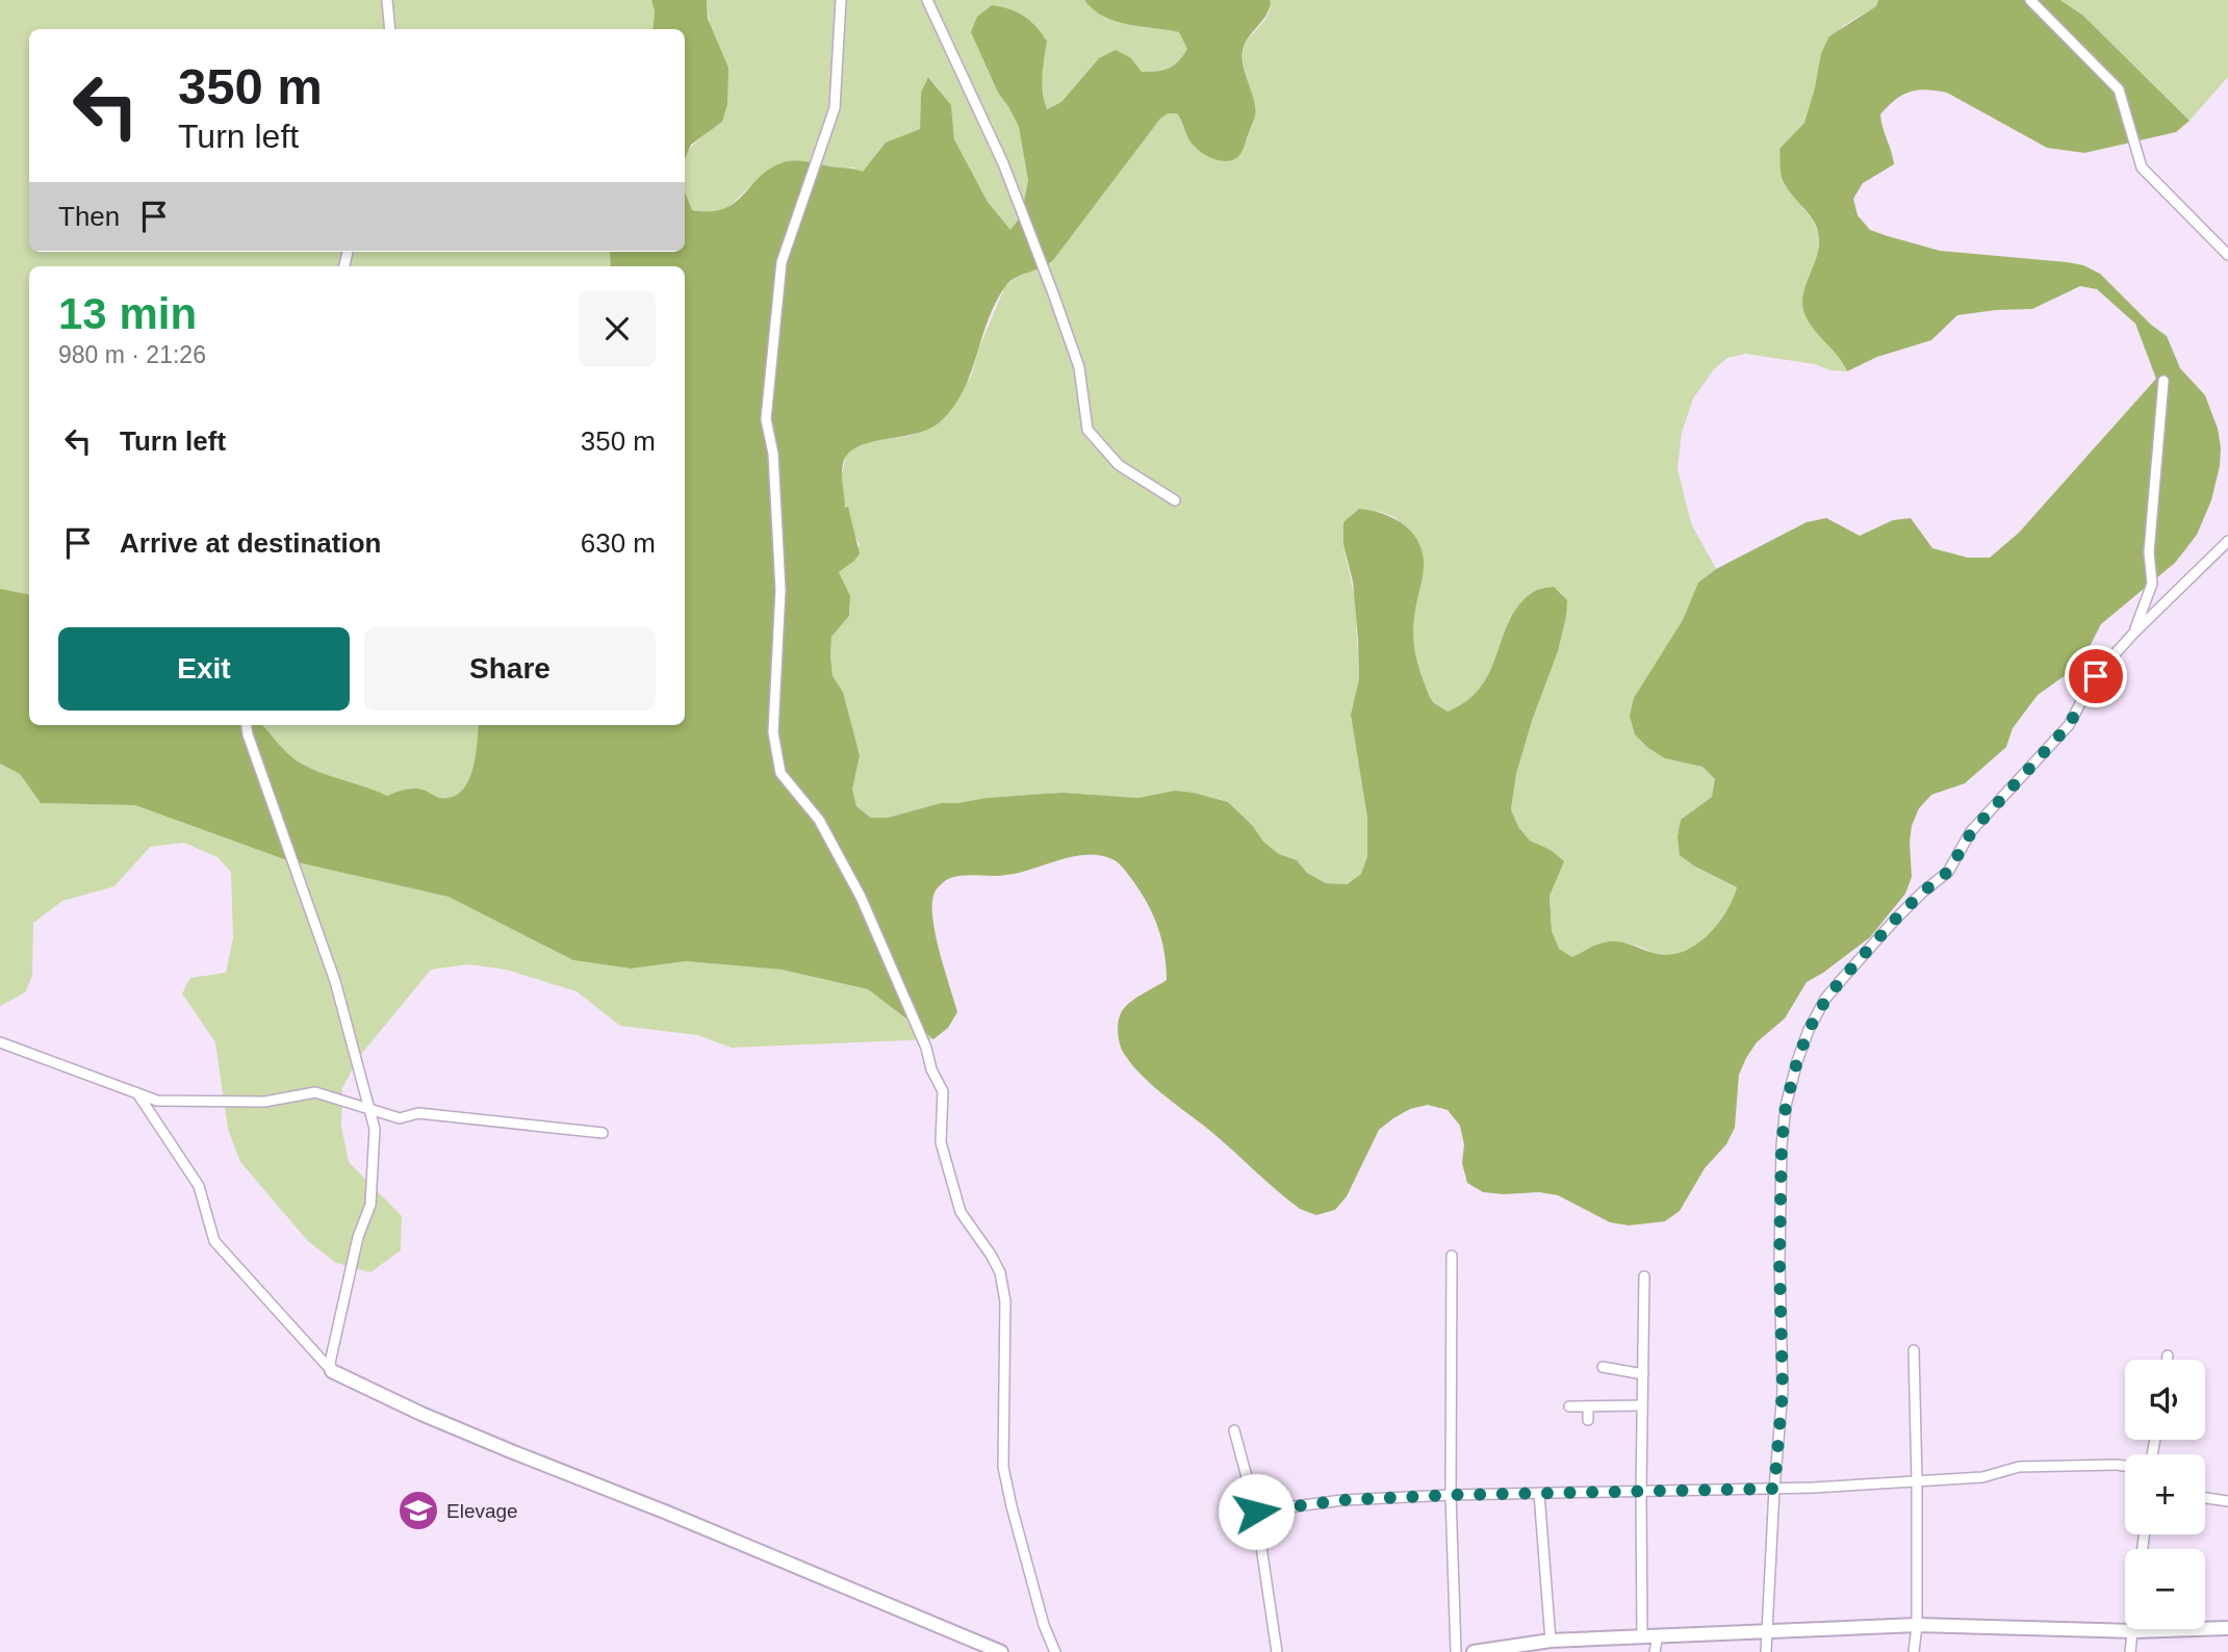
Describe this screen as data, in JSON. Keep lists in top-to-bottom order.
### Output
{
  "places": {
    "school or university": ["Elevage"]
  },
  "page": {
    "turn": ["350 m", "Turn left"],
    "then": "Then",
    "heading": ["13 min", "980 m · 21:26"],
    "list": [
      {
        "name": "Turn left",
        "value": "350 m"
      },
      {
        "name": "Arrive at destination",
        "value": "630 m"
      }
    ],
    "buttons": ["Exit", "Share"],
    "map_buttons": ["+", "−"]
  }
}
